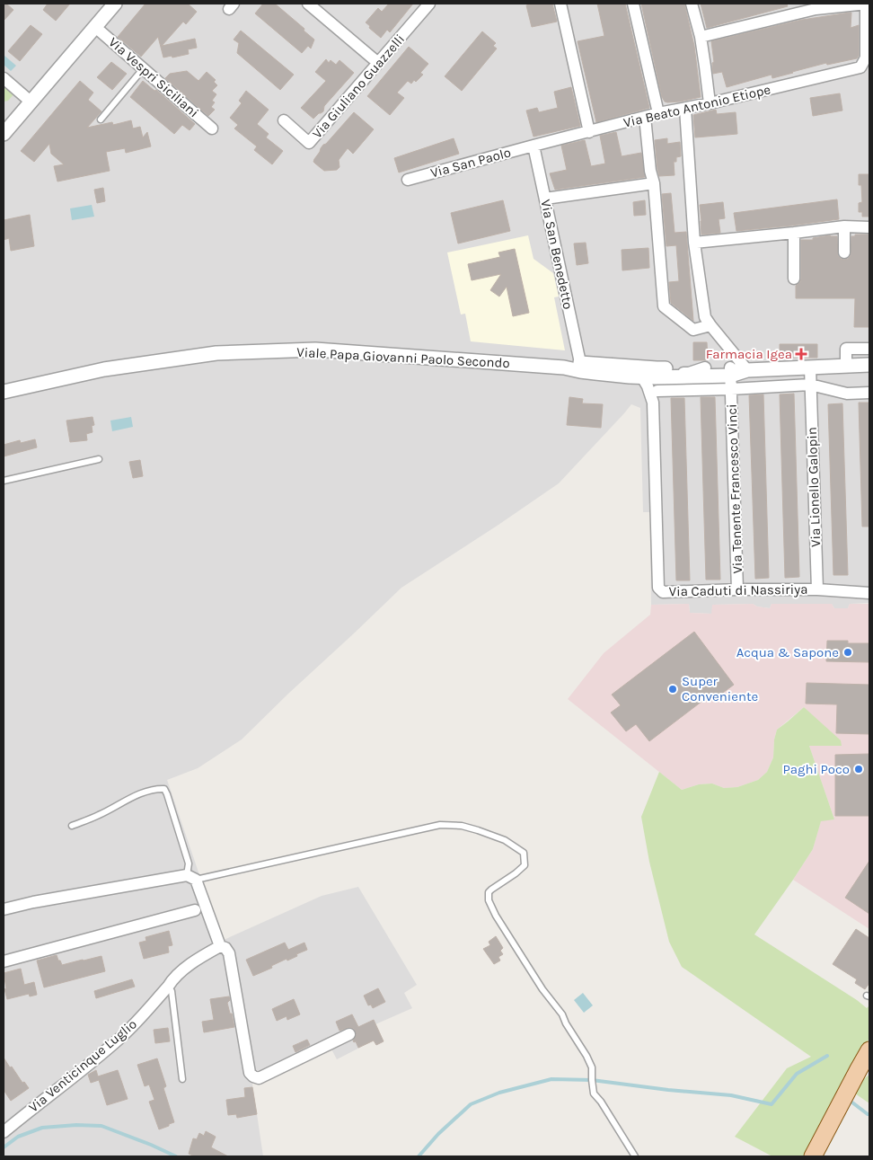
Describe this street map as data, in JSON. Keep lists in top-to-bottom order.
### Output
{
  "streets": {
    "street": [
      "Via Vespri Siciliani",
      "Via Giuliano Guazzelli",
      "Via Beato Antonio Etiope",
      "Via San Paolo",
      "Via San Benedetto",
      "Viale Papa Giovanni Paolo Secondo",
      "Via Lionello Galopin",
      "Via Tenente Francesco Vinci",
      "Via Caduti di Nassiriya",
      "Via Venticinque Luglio"
    ]
  },
  "crossings": [
    ["Via Beato Antonio Etiope", "Via San Paolo"],
    ["Via Beato Antonio Etiope", "Via San Benedetto"],
    ["Via San Paolo", "Via San Benedetto"],
    ["Via San Benedetto", "Viale Papa Giovanni Paolo Secondo"],
    ["Via Lionello Galopin", "Via Caduti di Nassiriya"],
    ["Via Tenente Francesco Vinci", "Via Caduti di Nassiriya"]
  ],
  "places": {
    "health": ["Farmacia Igea"],
    "other": ["Acqua & Sapone", "Super Conveniente", "Paghi Poco"]
  }
}
